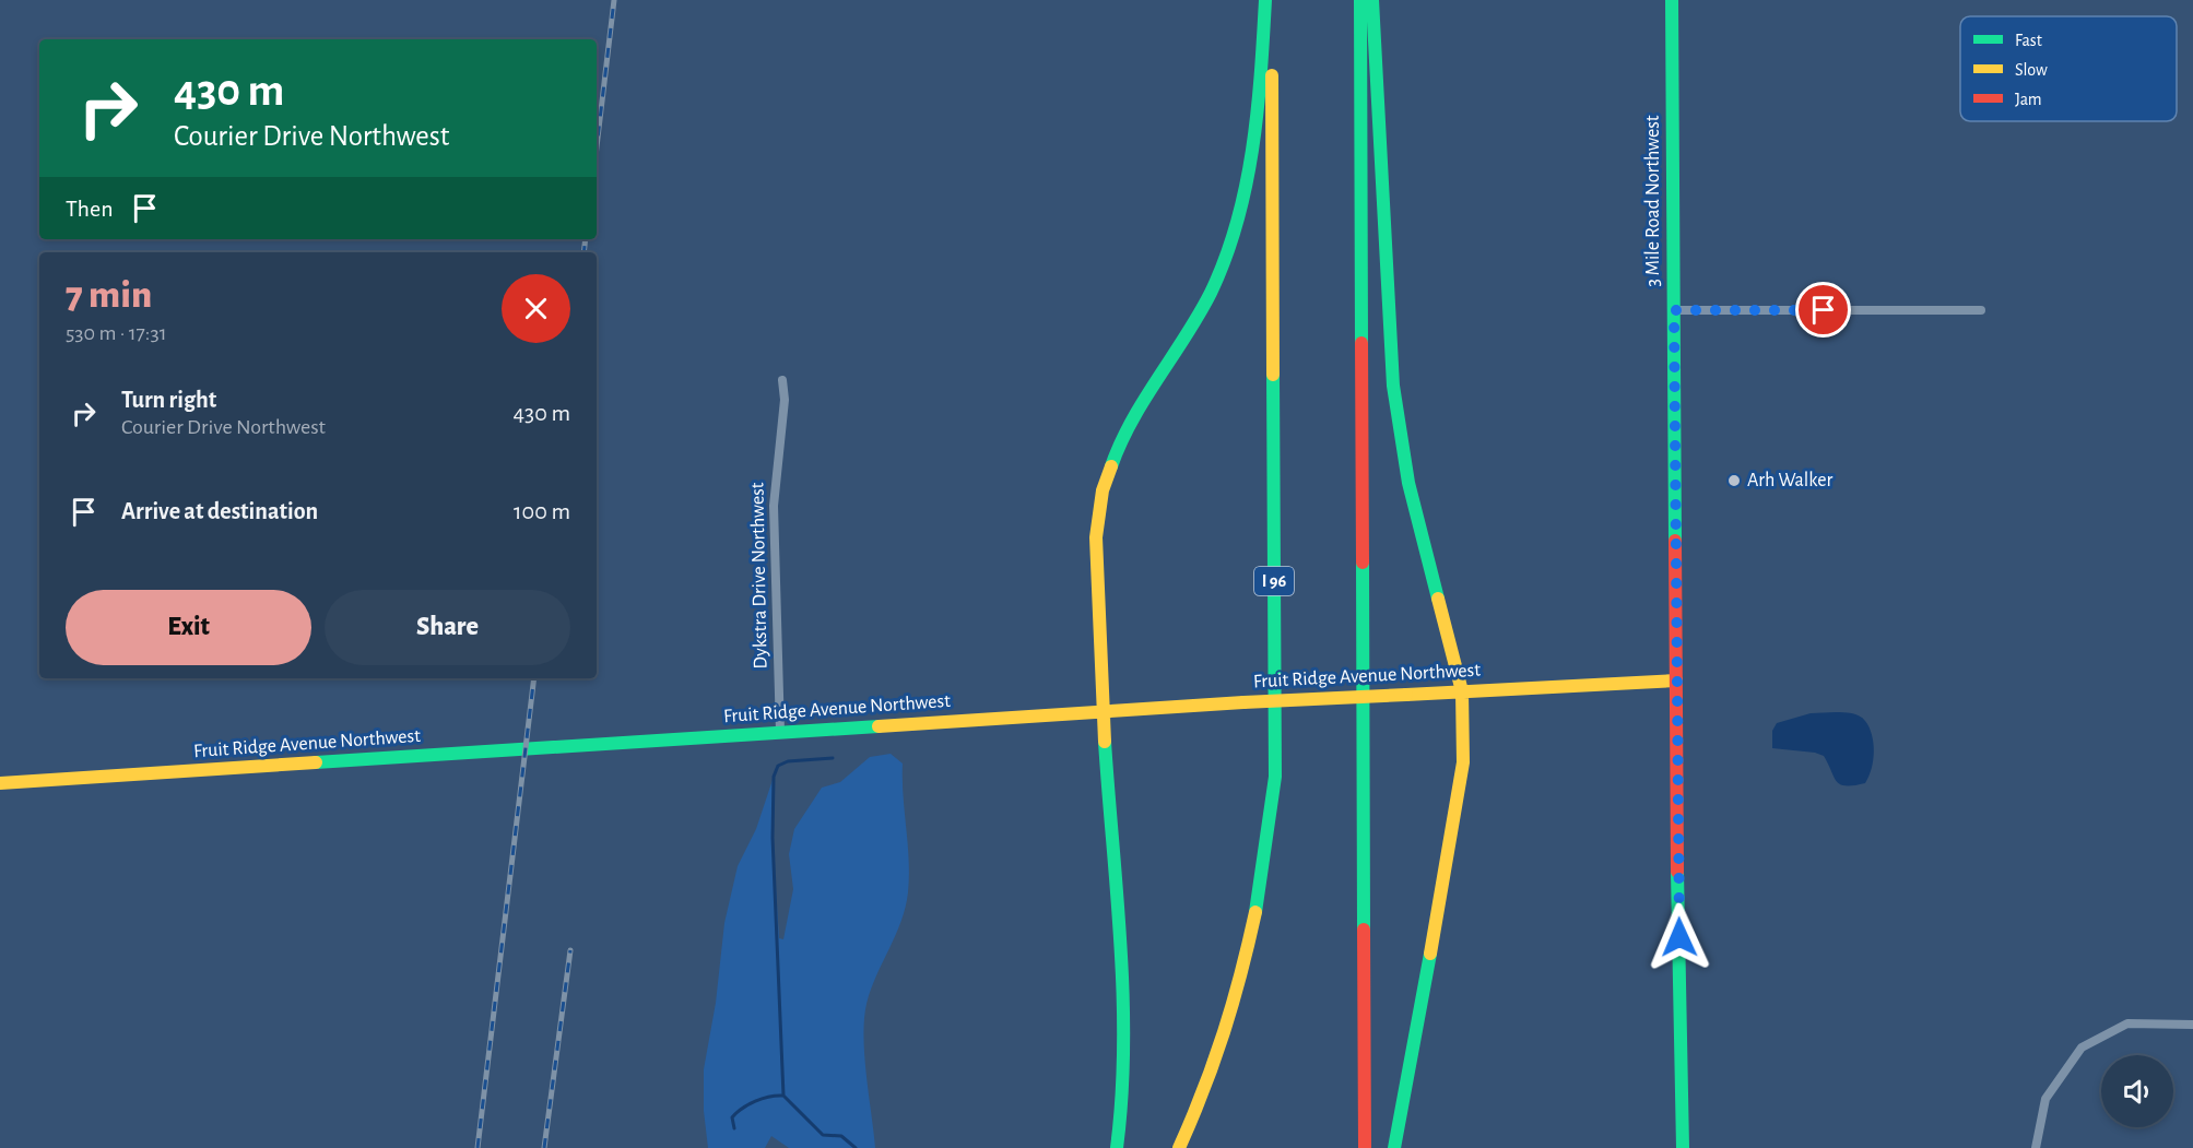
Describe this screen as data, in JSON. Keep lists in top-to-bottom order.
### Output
{
  "streets": {
    "main road": ["3 Mile Road Northwest", "I 96", "Fruit Ridge Avenue Northwest"],
    "street": ["Dykstra Drive Northwest"]
  },
  "crossings": [
    ["3 Mile Road Northwest", "Fruit Ridge Avenue Northwest"],
    ["Dykstra Drive Northwest", "Fruit Ridge Avenue Northwest"]
  ],
  "places": ["Arh Walker"],
  "legend": ["Fast", "Slow", "Jam"],
  "page": {
    "turn": ["430 m", "Courier Drive Northwest"],
    "then": "Then",
    "heading": ["7 min", "530 m · 17:31"],
    "list": [
      {
        "name": "Turn right",
        "note": "Courier Drive Northwest",
        "value": "430 m"
      },
      {
        "name": "Arrive at destination",
        "value": "100 m"
      }
    ],
    "buttons": ["Exit", "Share"]
  }
}
